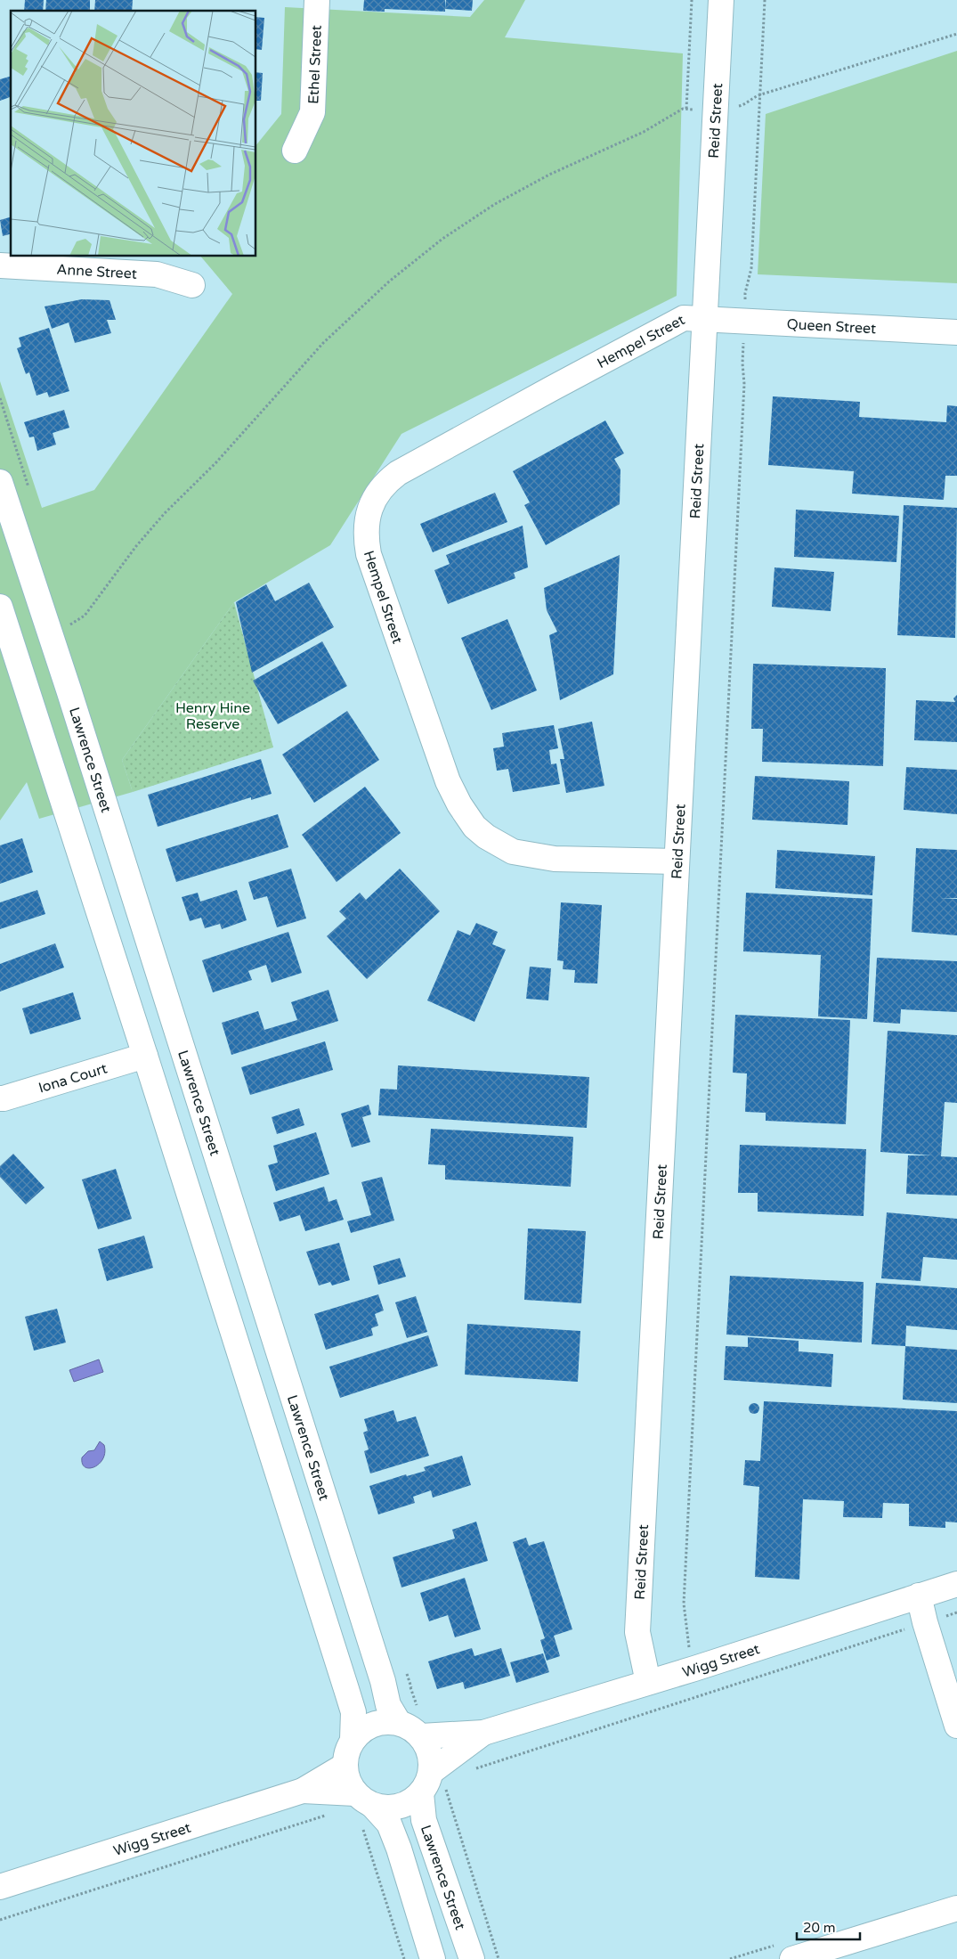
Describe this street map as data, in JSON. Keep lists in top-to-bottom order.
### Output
{
  "streets": {
    "street": [
      "Ethel Street",
      "Reid Street",
      "Anne Street",
      "Queen Street",
      "Hempel Street",
      "Lawrence Street",
      "Iona Court",
      "Wigg Street"
    ]
  },
  "crossings": [
    ["Reid Street", "Queen Street"],
    ["Reid Street", "Hempel Street"],
    ["Reid Street", "Wigg Street"],
    ["Queen Street", "Hempel Street"],
    ["Lawrence Street", "Iona Court"],
    ["Lawrence Street", "Wigg Street"]
  ],
  "parks": ["Henry Hine Reserve"],
  "scale_bar": "20 m"
}
